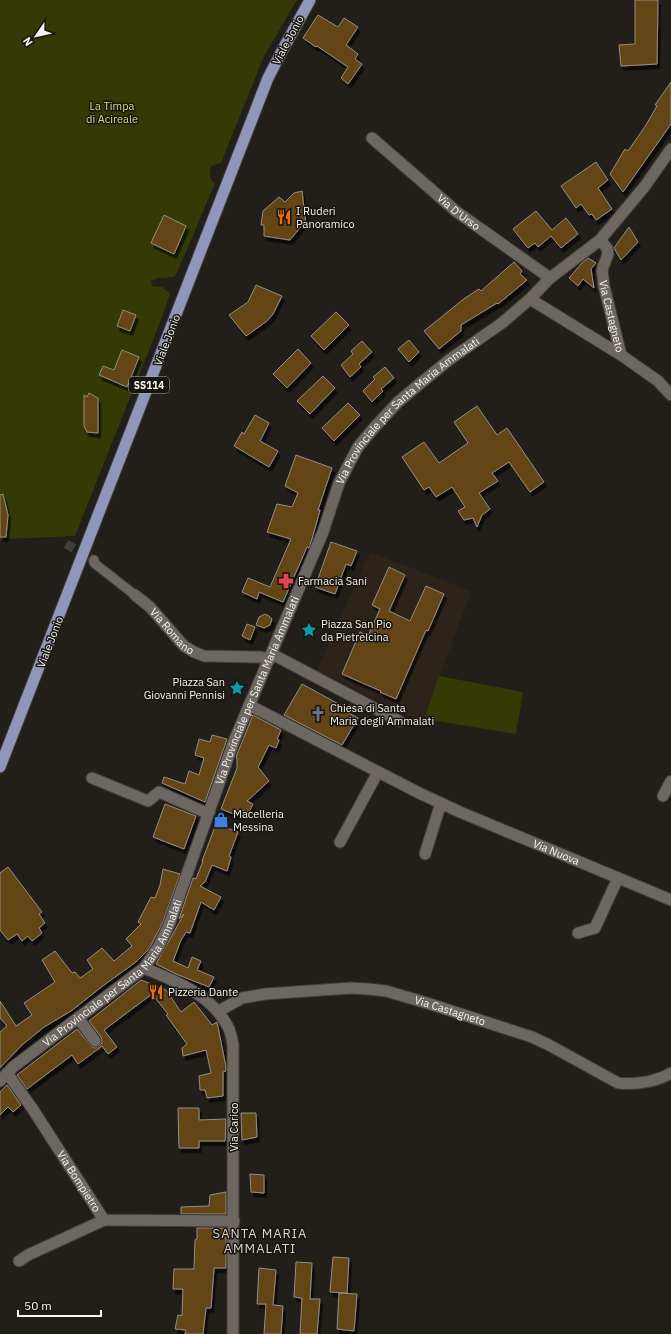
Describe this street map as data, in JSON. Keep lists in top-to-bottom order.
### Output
{
  "streets": {
    "main road": ["Viale Jonio", "SS114"],
    "street": [
      "Via D'Urso",
      "Via Castagneto",
      "Via Provinciale per Santa Maria Ammalati",
      "Via Romano",
      "Via Nuova",
      "Via Carico",
      "Via Bompietro"
    ]
  },
  "crossings": [
    ["Via D'Urso", "Via Provinciale per Santa Maria Ammalati"],
    ["Via Castagneto", "Via Provinciale per Santa Maria Ammalati"],
    ["Via Castagneto", "Via Carico"],
    ["Via Provinciale per Santa Maria Ammalati", "Via Romano"],
    ["Via Provinciale per Santa Maria Ammalati", "Via Nuova"],
    ["Via Provinciale per Santa Maria Ammalati", "Via Carico"],
    ["Via Provinciale per Santa Maria Ammalati", "Via Bompietro"],
    ["Via Carico", "Via Bompietro"]
  ],
  "districts": ["SANTA MARIA AMMALATI"],
  "parks": ["La Timpa di Acireale"],
  "places": {
    "restaurant": ["I Ruderi Panoramico", "Pizzeria Dante"],
    "pharmacy": ["Farmacia Sani"],
    "place": ["Piazza San Pio da Pietrelcina", "Piazza San Giovanni Pennisi"],
    "church": ["Chiesa di Santa Maria degli Ammalati"],
    "shop": ["Macelleria Messina"]
  },
  "scale_bar": "50 m",
  "north": "bottom left"
}
